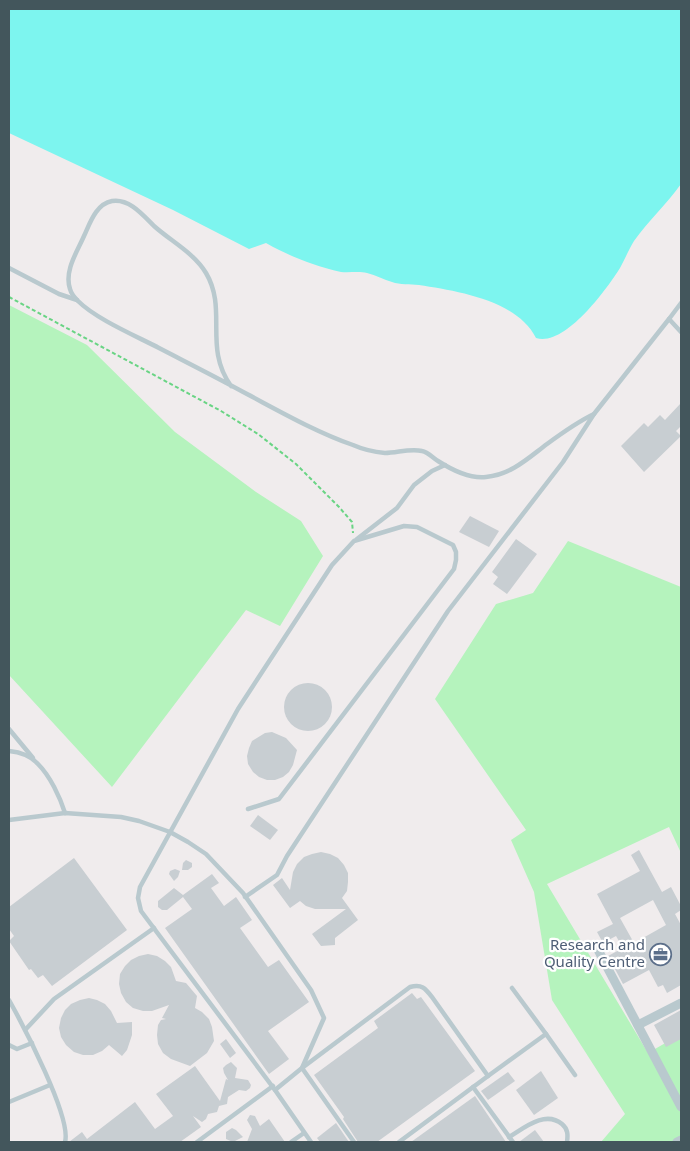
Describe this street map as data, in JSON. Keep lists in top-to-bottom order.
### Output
{
  "places": {
    "office": ["Research and Quality Centre"]
  }
}
